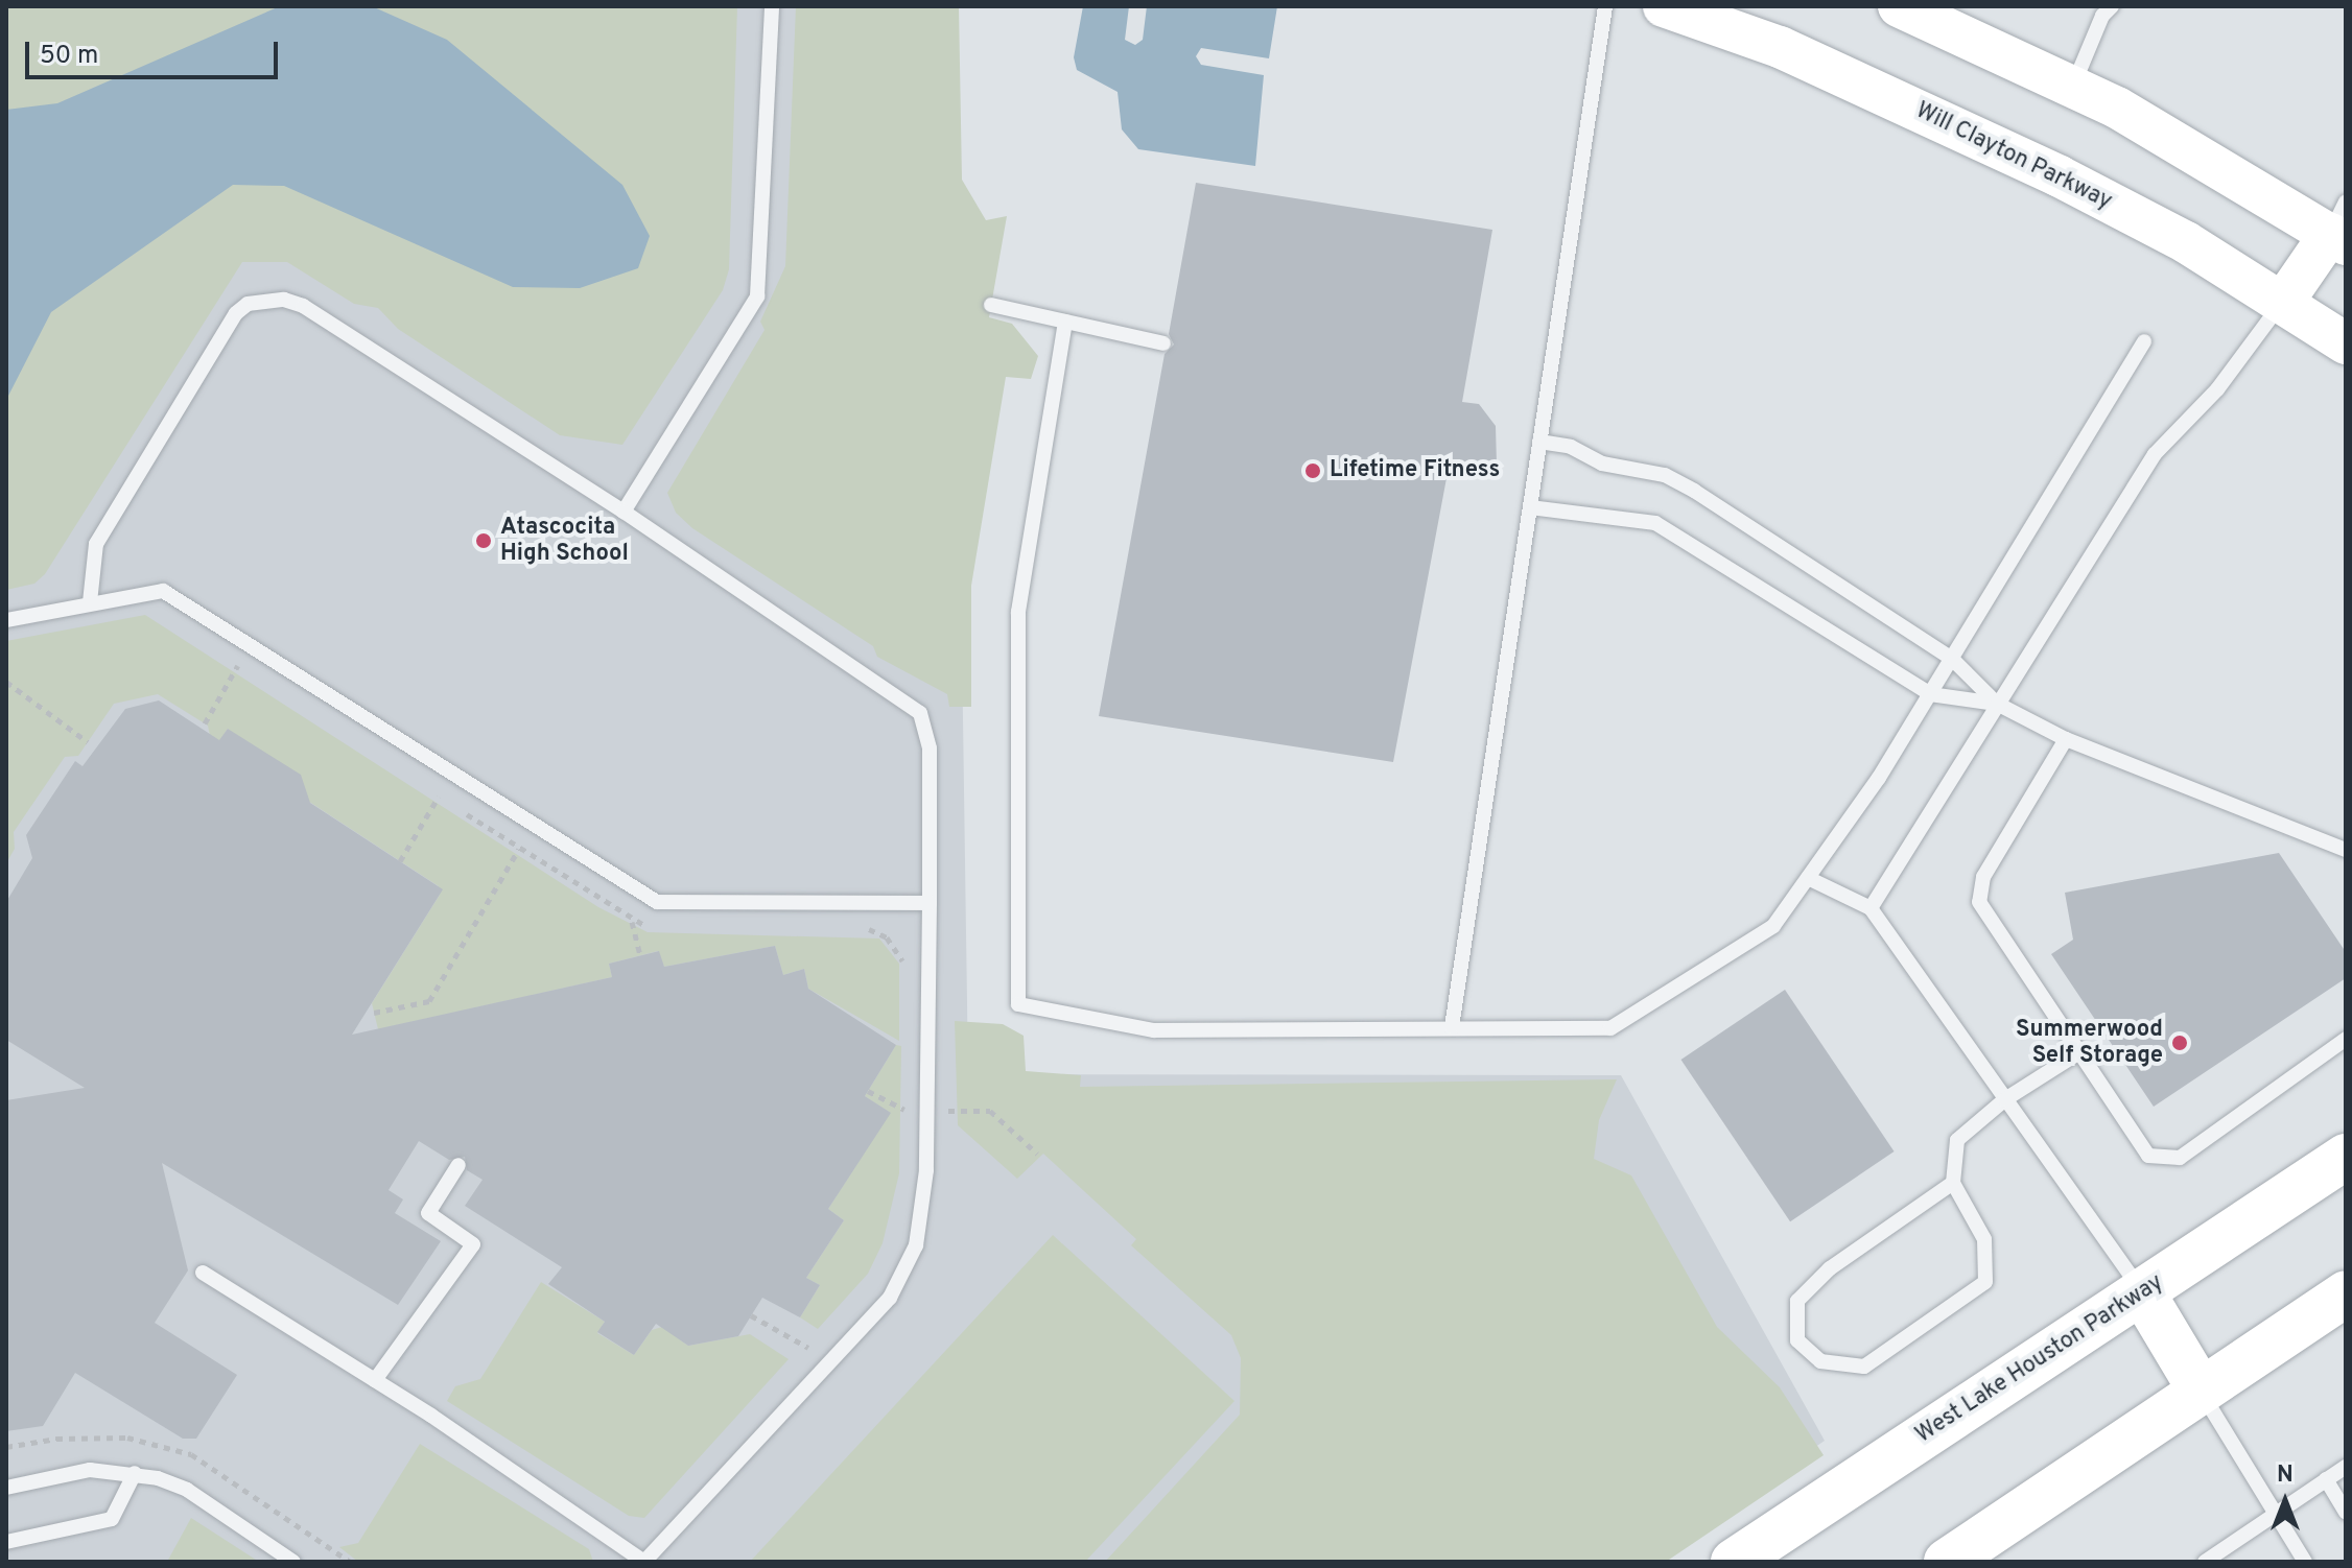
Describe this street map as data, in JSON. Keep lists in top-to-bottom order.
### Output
{
  "streets": {
    "main road": ["Will Clayton Parkway", "West Lake Houston Parkway"]
  },
  "places": ["Lifetime Fitness", "Atascocita High School", "Summerwood Self Storage"],
  "scale_bar": "50 m",
  "north": "top"
}
